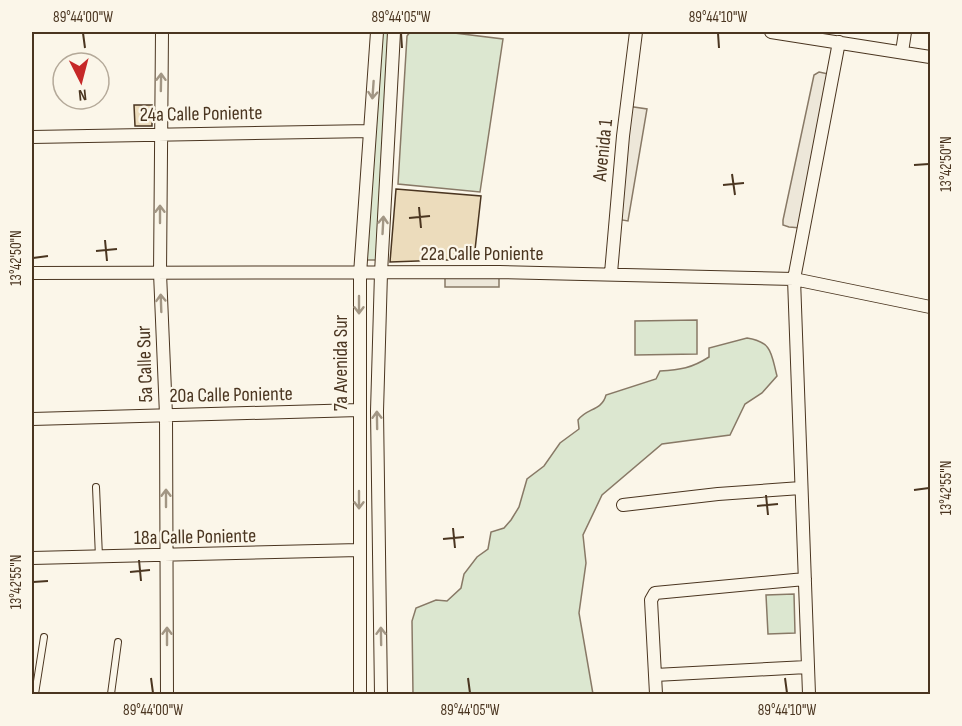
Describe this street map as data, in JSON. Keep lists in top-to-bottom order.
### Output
{
  "streets": {
    "street": [
      "24a Calle Poniente",
      "Avenida 1",
      "22a Calle Poniente",
      "7a Avenida Sur",
      "5a Calle Sur",
      "20a Calle Poniente",
      "18a Calle Poniente"
    ]
  },
  "crossings": [
    ["24a Calle Poniente", "7a Avenida Sur"],
    ["24a Calle Poniente", "5a Calle Sur"],
    ["Avenida 1", "22a Calle Poniente"],
    ["22a Calle Poniente", "7a Avenida Sur"],
    ["22a Calle Poniente", "5a Calle Sur"],
    ["7a Avenida Sur", "20a Calle Poniente"],
    ["7a Avenida Sur", "18a Calle Poniente"],
    ["5a Calle Sur", "20a Calle Poniente"],
    ["5a Calle Sur", "18a Calle Poniente"]
  ],
  "one_way": ["5a Calle Sur"],
  "north": "bottom",
  "coordinates": [
    "89°44'00\"W",
    "89°44'05\"W",
    "89°44'10\"W",
    "13°42'50\"N",
    "13°42'55\"N"
  ]
}
